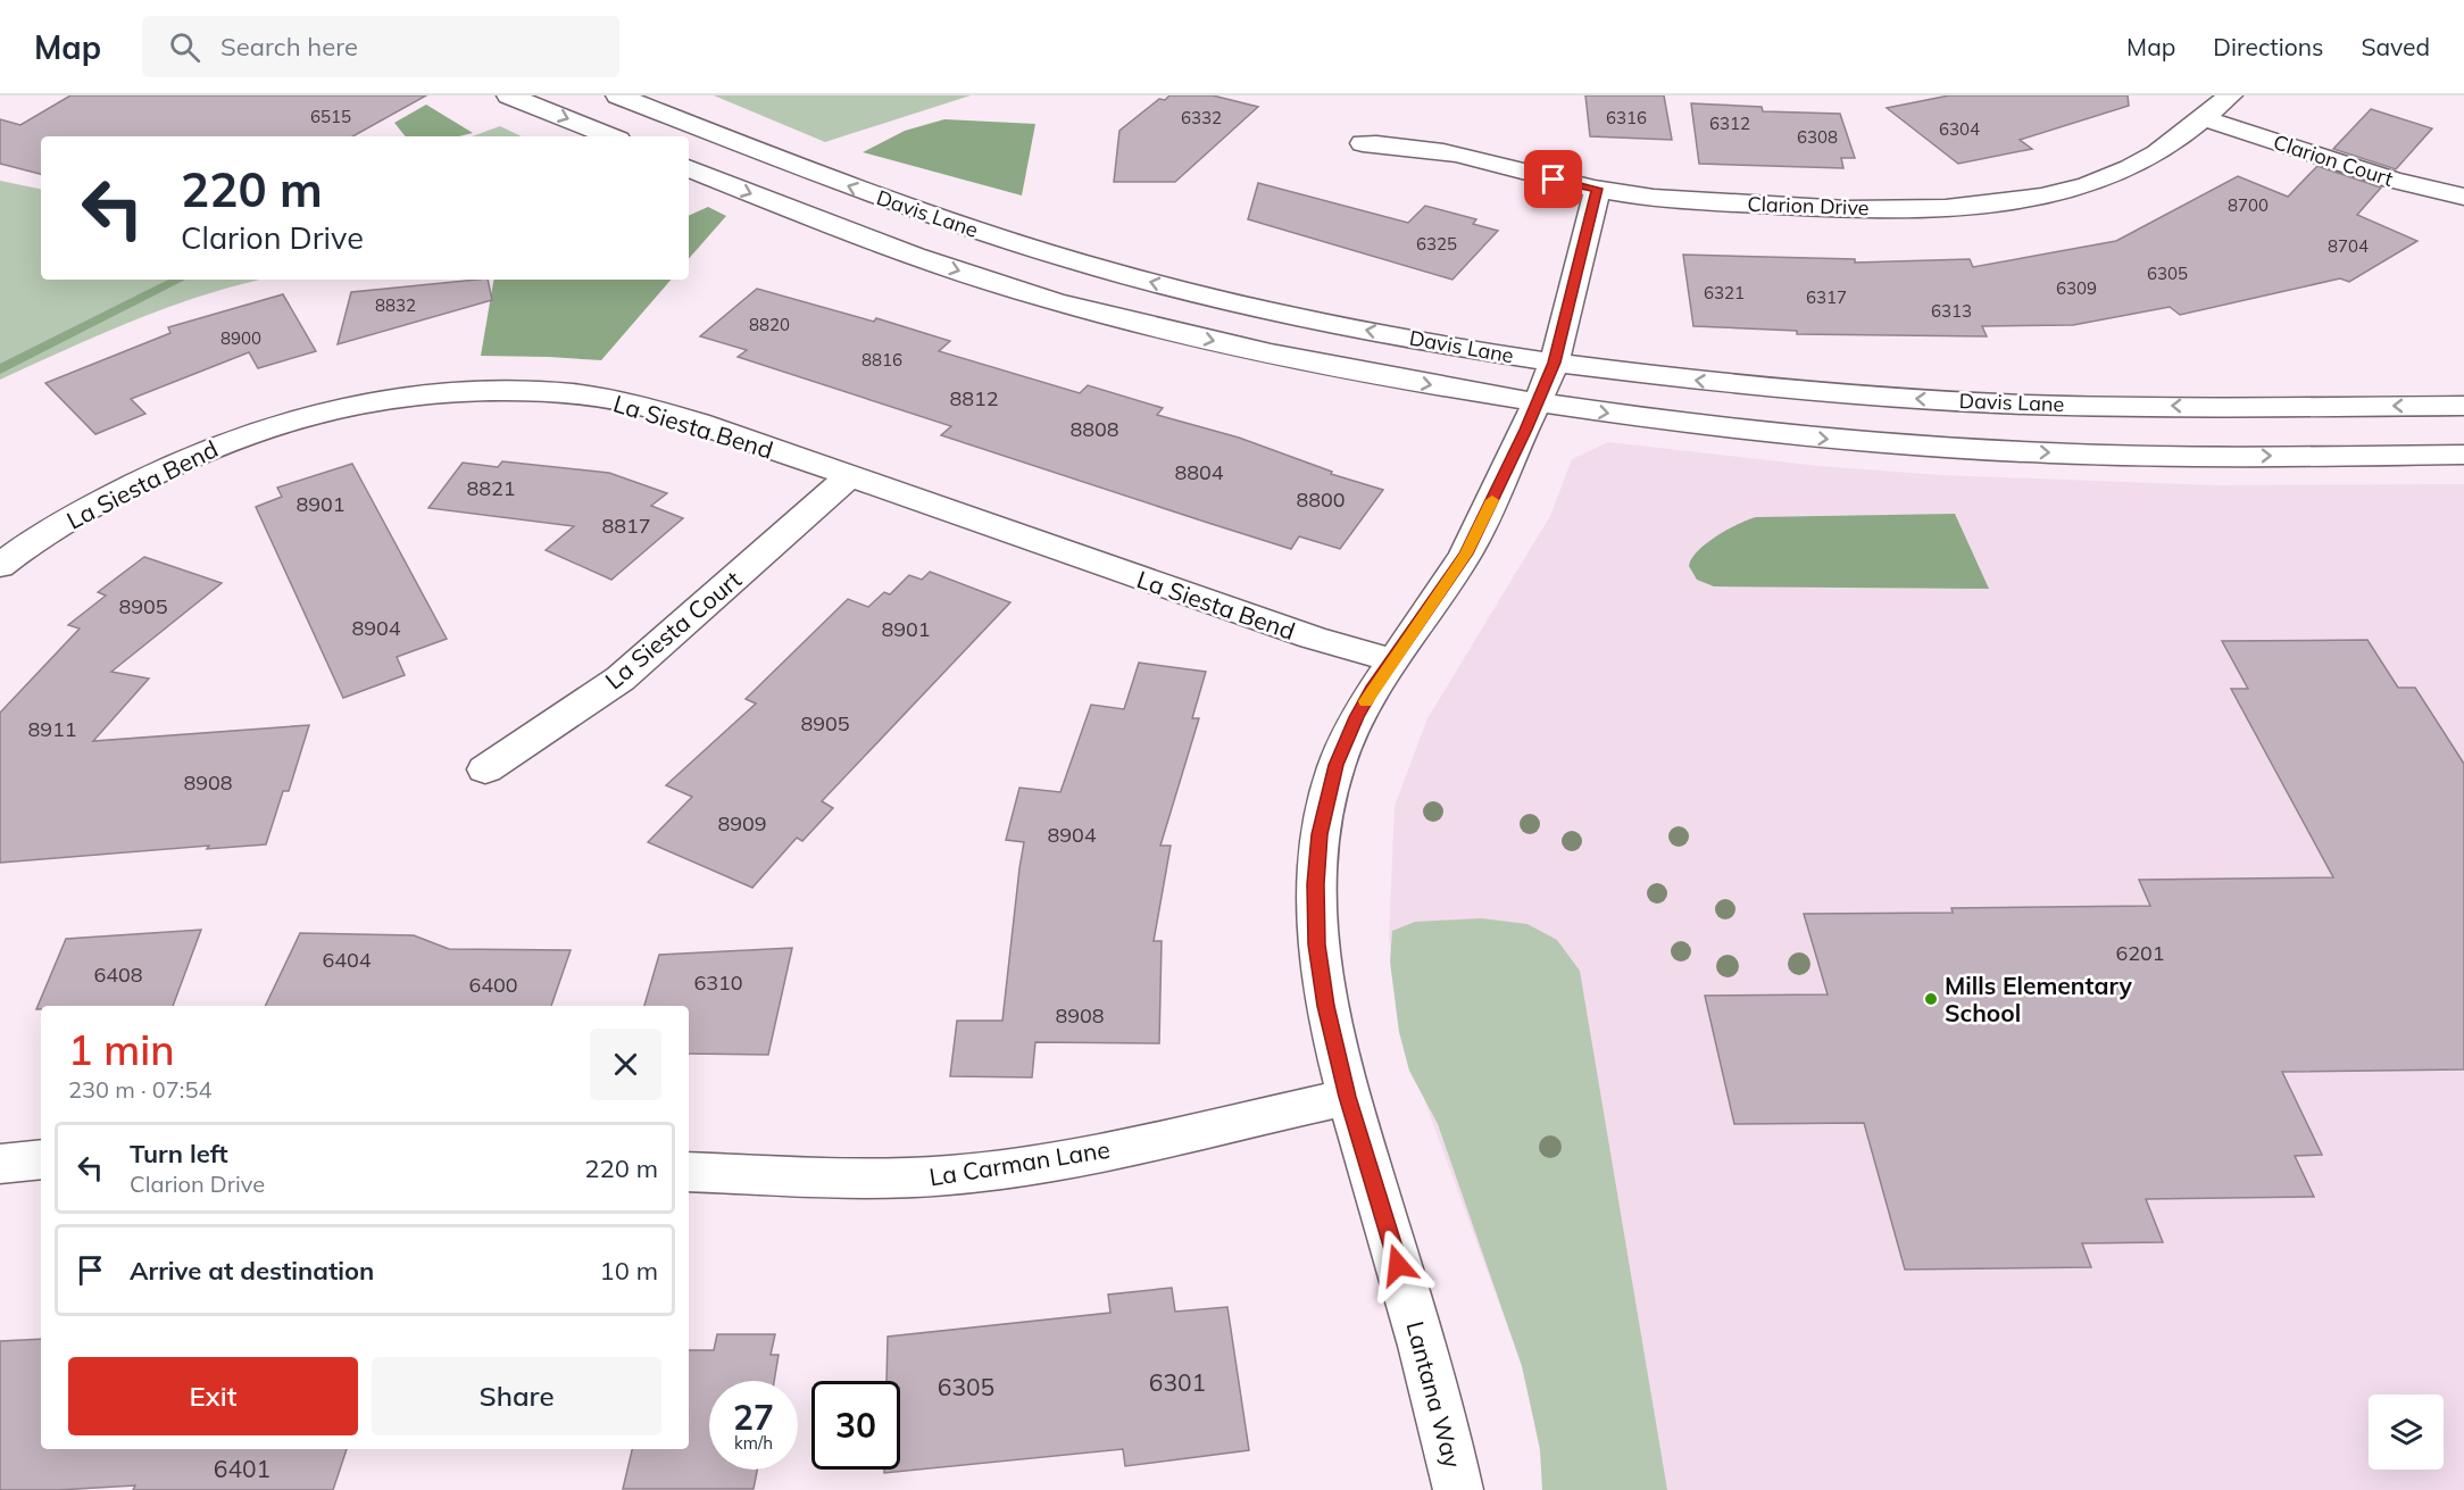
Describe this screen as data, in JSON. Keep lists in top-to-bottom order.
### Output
{
  "streets": {
    "street": [
      "Clarion Court",
      "Clarion Drive",
      "Davis Lane",
      "La Siesta Bend",
      "La Siesta Court",
      "La Carman Lane",
      "Lantana Way"
    ]
  },
  "crossings": [
    ["Clarion Court", "Clarion Drive"],
    ["Clarion Drive", "Lantana Way"],
    ["Davis Lane", "Lantana Way"],
    ["La Siesta Bend", "La Siesta Court"],
    ["La Siesta Bend", "Lantana Way"],
    ["La Carman Lane", "Lantana Way"]
  ],
  "places": ["Mills Elementary School"],
  "house_numbers": [
    "6515",
    "6332",
    "6316",
    "6312",
    "6304",
    "6308",
    "8700",
    "6325",
    "8704",
    "6305",
    "6309",
    "6321",
    "6317",
    "8832",
    "6313",
    "8820",
    "8900",
    "8816",
    "8812",
    "8808",
    "8804",
    "8821",
    "8800",
    "8901",
    "8817",
    "8905",
    "8904",
    "8901",
    "8905",
    "8911",
    "8908",
    "8909",
    "8904",
    "6201",
    "6404",
    "6408",
    "6310",
    "6400",
    "8908",
    "6301",
    "6305",
    "6401"
  ],
  "page": {
    "header": "Map",
    "search": "Search here",
    "nav": ["Map", "Directions", "Saved"],
    "turn": ["220 m", "Clarion Drive"],
    "heading": ["1 min", "230 m · 07:54"],
    "list": [
      {
        "name": "Turn left",
        "note": "Clarion Drive",
        "value": "220 m"
      },
      {
        "name": "Arrive at destination",
        "value": "10 m"
      }
    ],
    "buttons": ["Exit", "Share"],
    "speed": "27 km/h",
    "limit": "30"
  }
}
